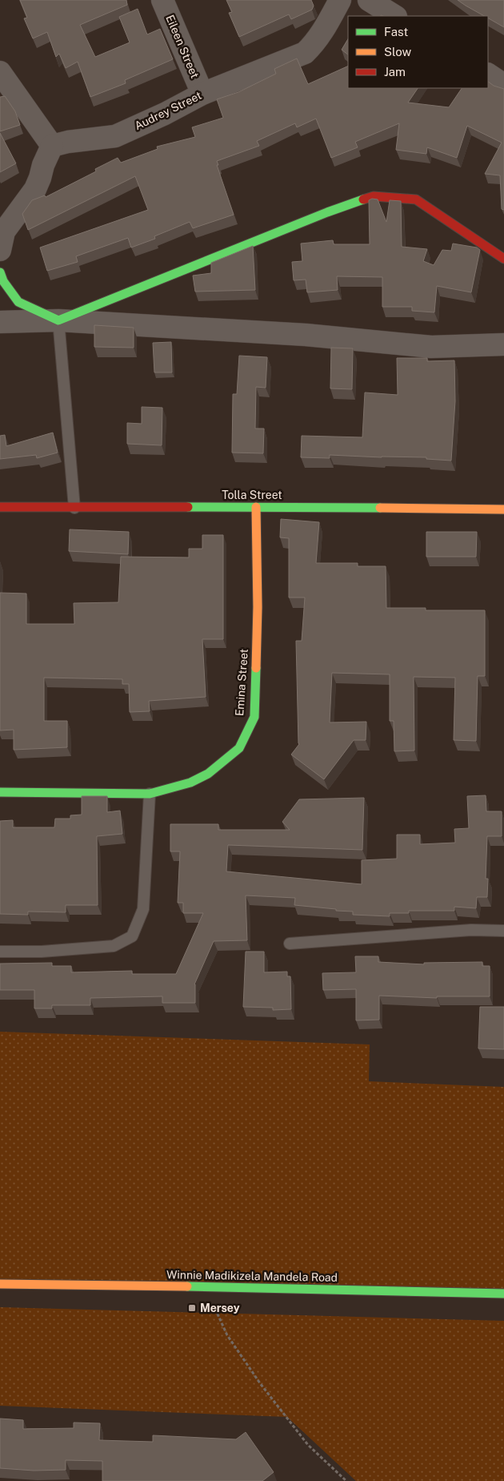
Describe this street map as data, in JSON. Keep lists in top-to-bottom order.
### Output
{
  "streets": {
    "street": [
      "Eileen Street",
      "Audrey Street",
      "Tolla Street",
      "Emina Street",
      "Winnie Madikizela Mandela Road"
    ]
  },
  "crossings": [
    ["Eileen Street", "Audrey Street"],
    ["Tolla Street", "Emina Street"]
  ],
  "places": {
    "transit": ["Mersey"]
  },
  "legend": ["Fast", "Slow", "Jam"]
}
